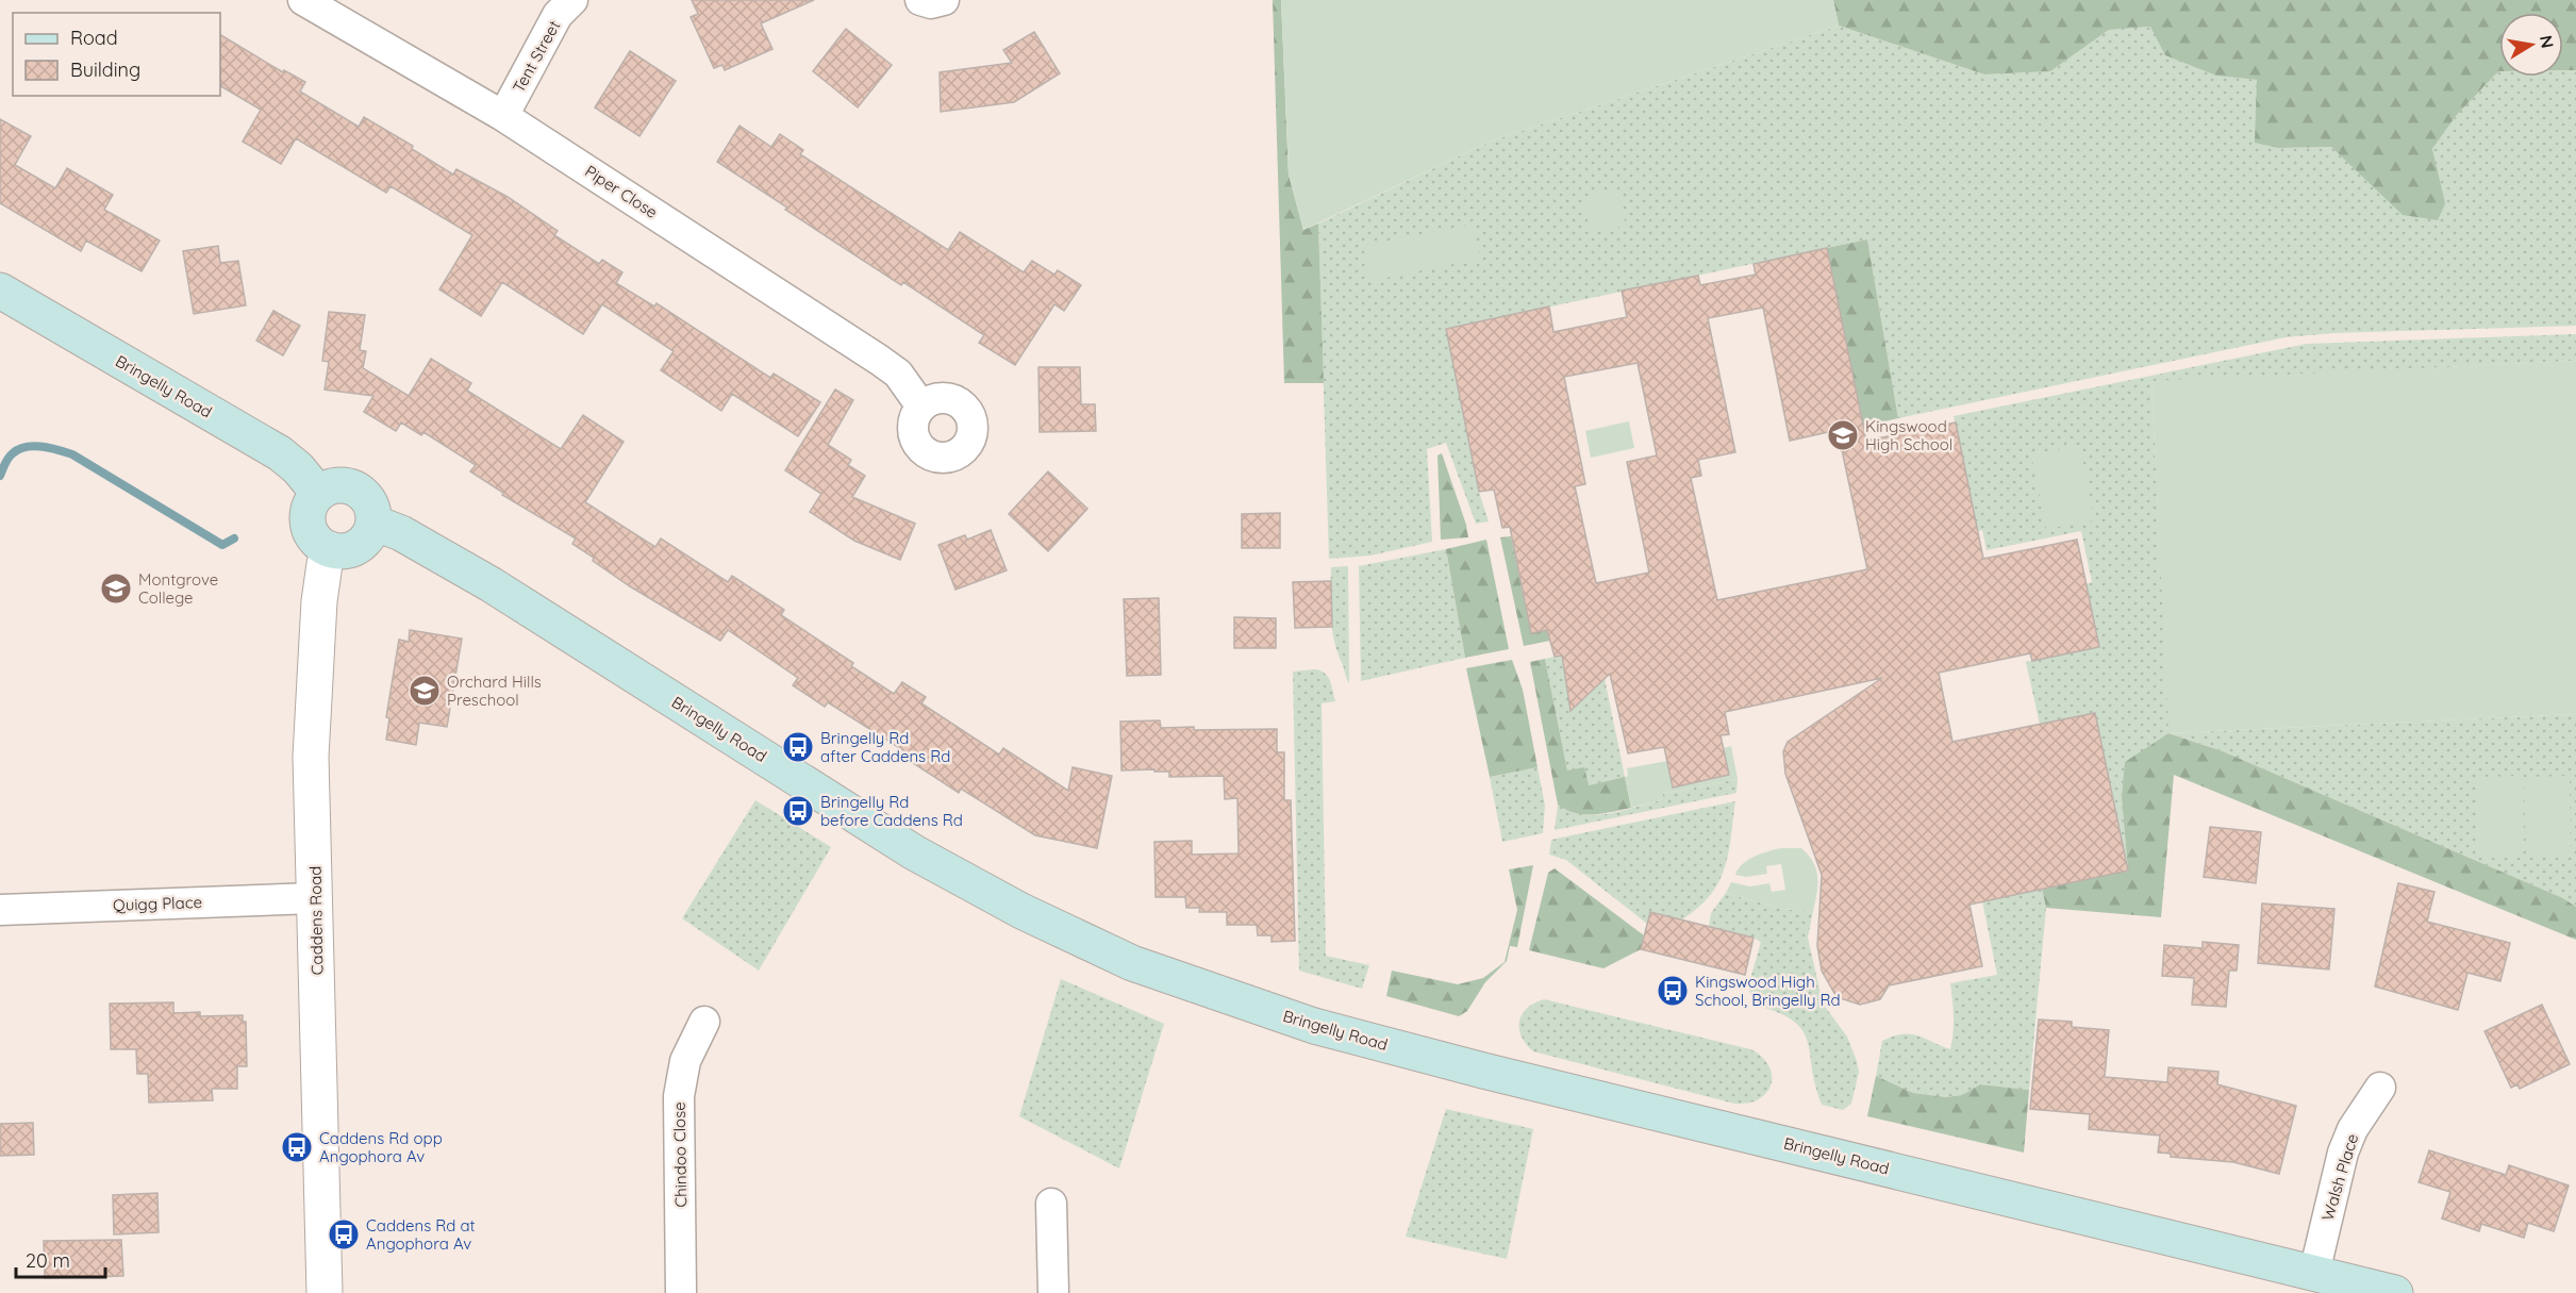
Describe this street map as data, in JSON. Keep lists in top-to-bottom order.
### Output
{
  "streets": {
    "main road": ["Bringelly Road"],
    "street": [
      "Tent Street",
      "Piper Close",
      "Quigg Place",
      "Caddens Road",
      "Chindoo Close",
      "Walsh Place"
    ]
  },
  "crossings": [
    ["Tent Street", "Piper Close"],
    ["Bringelly Road", "Caddens Road"],
    ["Bringelly Road", "Walsh Place"],
    ["Quigg Place", "Caddens Road"]
  ],
  "places": {
    "school or university": ["Kingswood High School", "Montgrove College", "Orchard Hills Preschool"],
    "bus stop": [
      "Bringelly Rd after Caddens Rd",
      "Bringelly Rd before Caddens Rd",
      "Kingswood High School, Bringelly Rd",
      "Caddens Rd opp Angophora Av",
      "Caddens Rd at Angophora Av"
    ]
  },
  "legend": ["Road", "Building"],
  "scale_bar": "20 m",
  "north": "right"
}
